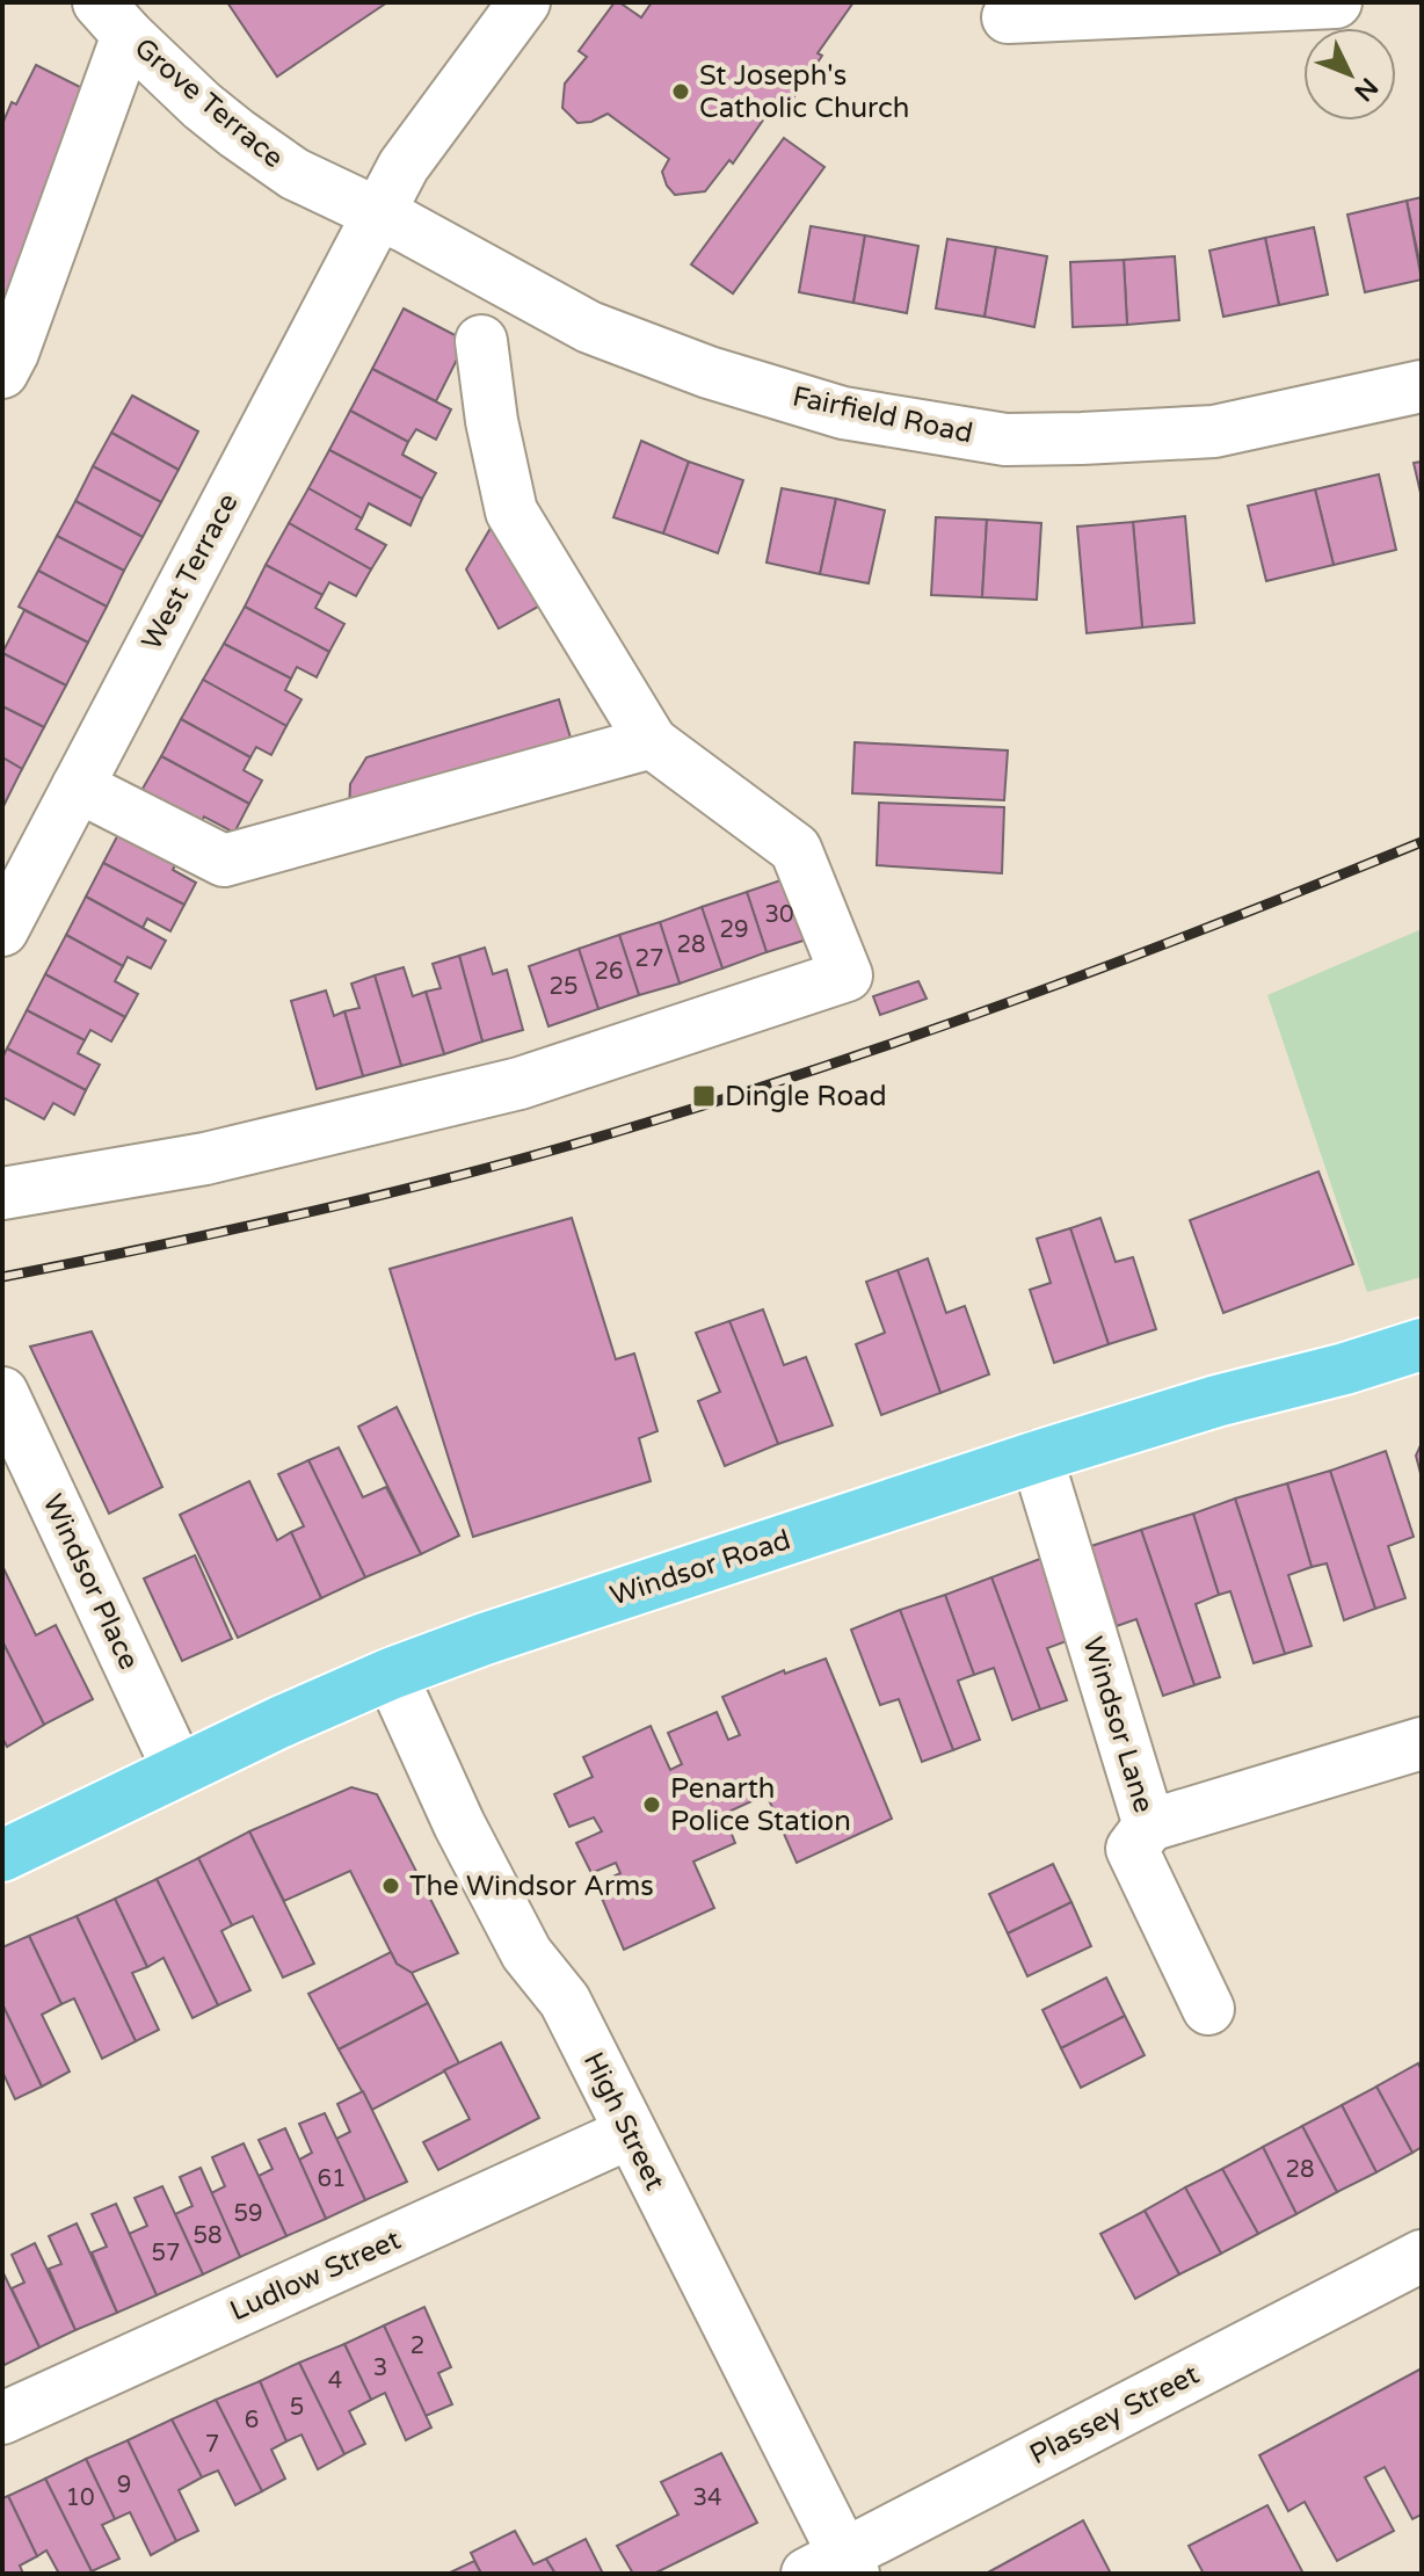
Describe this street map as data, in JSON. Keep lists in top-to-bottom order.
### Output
{
  "streets": {
    "main road": ["Windsor Road"],
    "street": [
      "Grove Terrace",
      "Fairfield Road",
      "West Terrace",
      "Windsor Place",
      "Windsor Lane",
      "High Street",
      "Ludlow Street",
      "Plassey Street"
    ]
  },
  "crossings": [
    ["Grove Terrace", "Fairfield Road"],
    ["Grove Terrace", "West Terrace"],
    ["Fairfield Road", "West Terrace"],
    ["Windsor Road", "Windsor Place"],
    ["Windsor Road", "Windsor Lane"],
    ["Windsor Road", "High Street"],
    ["High Street", "Ludlow Street"],
    ["High Street", "Plassey Street"]
  ],
  "places": {
    "other": ["St Joseph's Catholic Church", "Penarth Police Station", "The Windsor Arms"],
    "transit": ["Dingle Road"]
  },
  "house_numbers": [
    "30",
    "29",
    "28",
    "27",
    "26",
    "25",
    "28",
    "61",
    "59",
    "58",
    "57",
    "2",
    "3",
    "4",
    "5",
    "6",
    "7",
    "9",
    "10",
    "34"
  ],
  "north": "bottom right"
}
